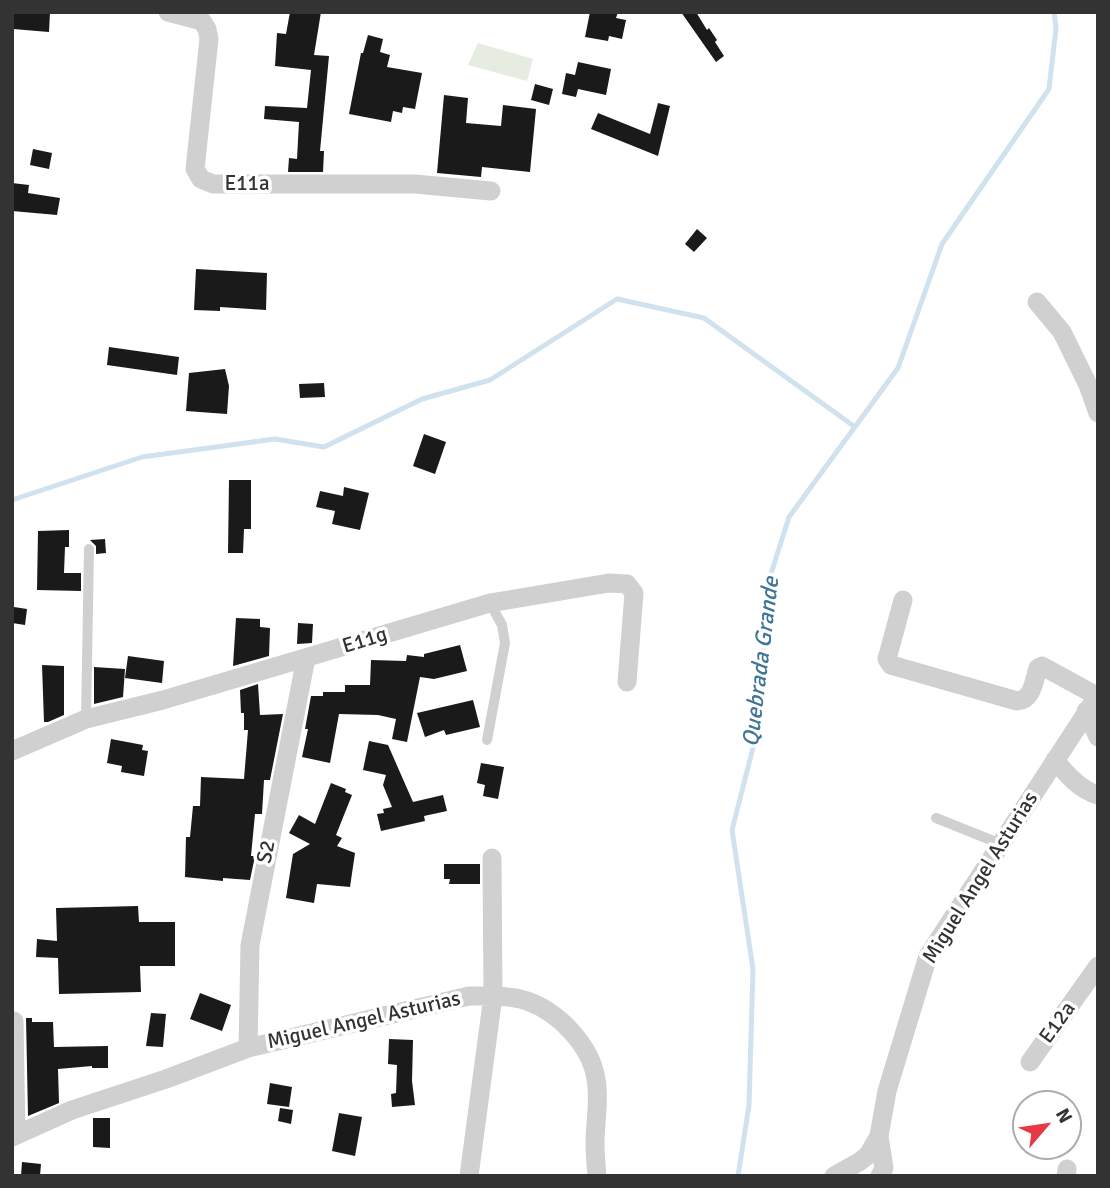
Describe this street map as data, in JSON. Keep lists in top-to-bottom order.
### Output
{
  "streets": {
    "street": [
      "E11a",
      "E11g",
      "S2",
      "Miguel Angel Asturias",
      "E12a"
    ]
  },
  "crossings": [
    ["E11g", "S2"],
    ["S2", "Miguel Angel Asturias"]
  ],
  "water": ["Quebrada Grande"],
  "north": "top right"
}
